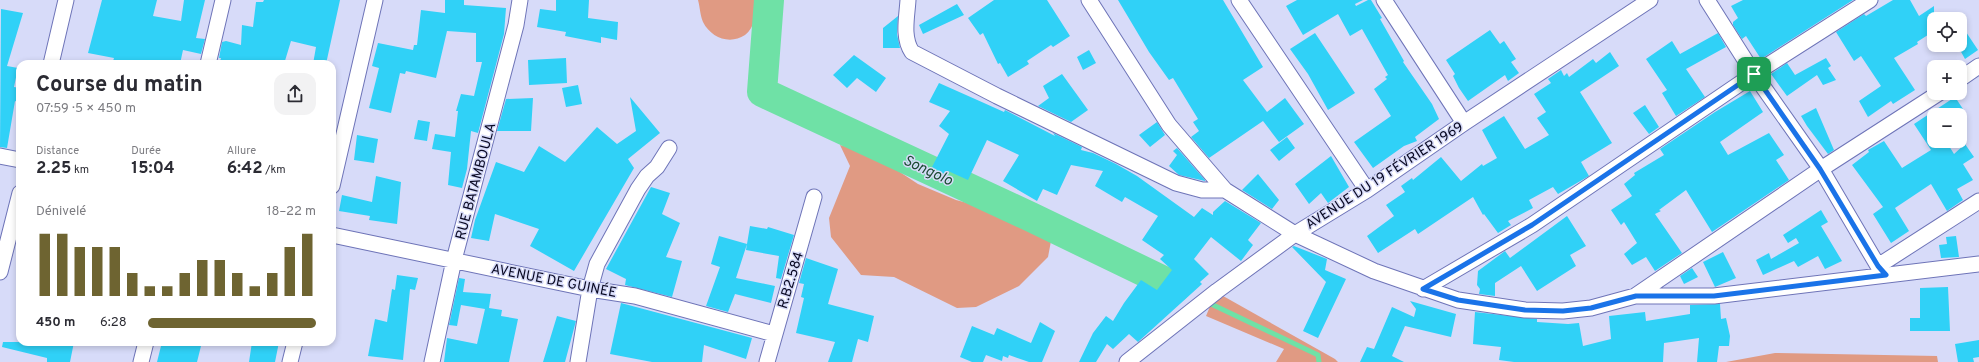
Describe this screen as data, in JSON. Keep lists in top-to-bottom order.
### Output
{
  "streets": {
    "street": [
      "AVENUE DU 19 FÉVRIER 1969",
      "RUE BATAMBOULA",
      "AVENUE DE GUINÉE",
      "R.B2.584"
    ]
  },
  "crossings": [
    ["RUE BATAMBOULA", "AVENUE DE GUINÉE"],
    ["AVENUE DE GUINÉE", "R.B2.584"]
  ],
  "water": ["Songolo"],
  "page": {
    "map_buttons": ["+", "−"],
    "heading": ["Course du matin", "07:59 · 5 × 450 m"],
    "stats": [
      ["Distance", "2.25 km"],
      ["Durée", "15:04"],
      ["Allure", "6:42 /km"]
    ],
    "chart": ["Dénivelé", "18–22 m"],
    "list": [
      {
        "name": "450 m",
        "note": "6:28"
      }
    ]
  }
}
